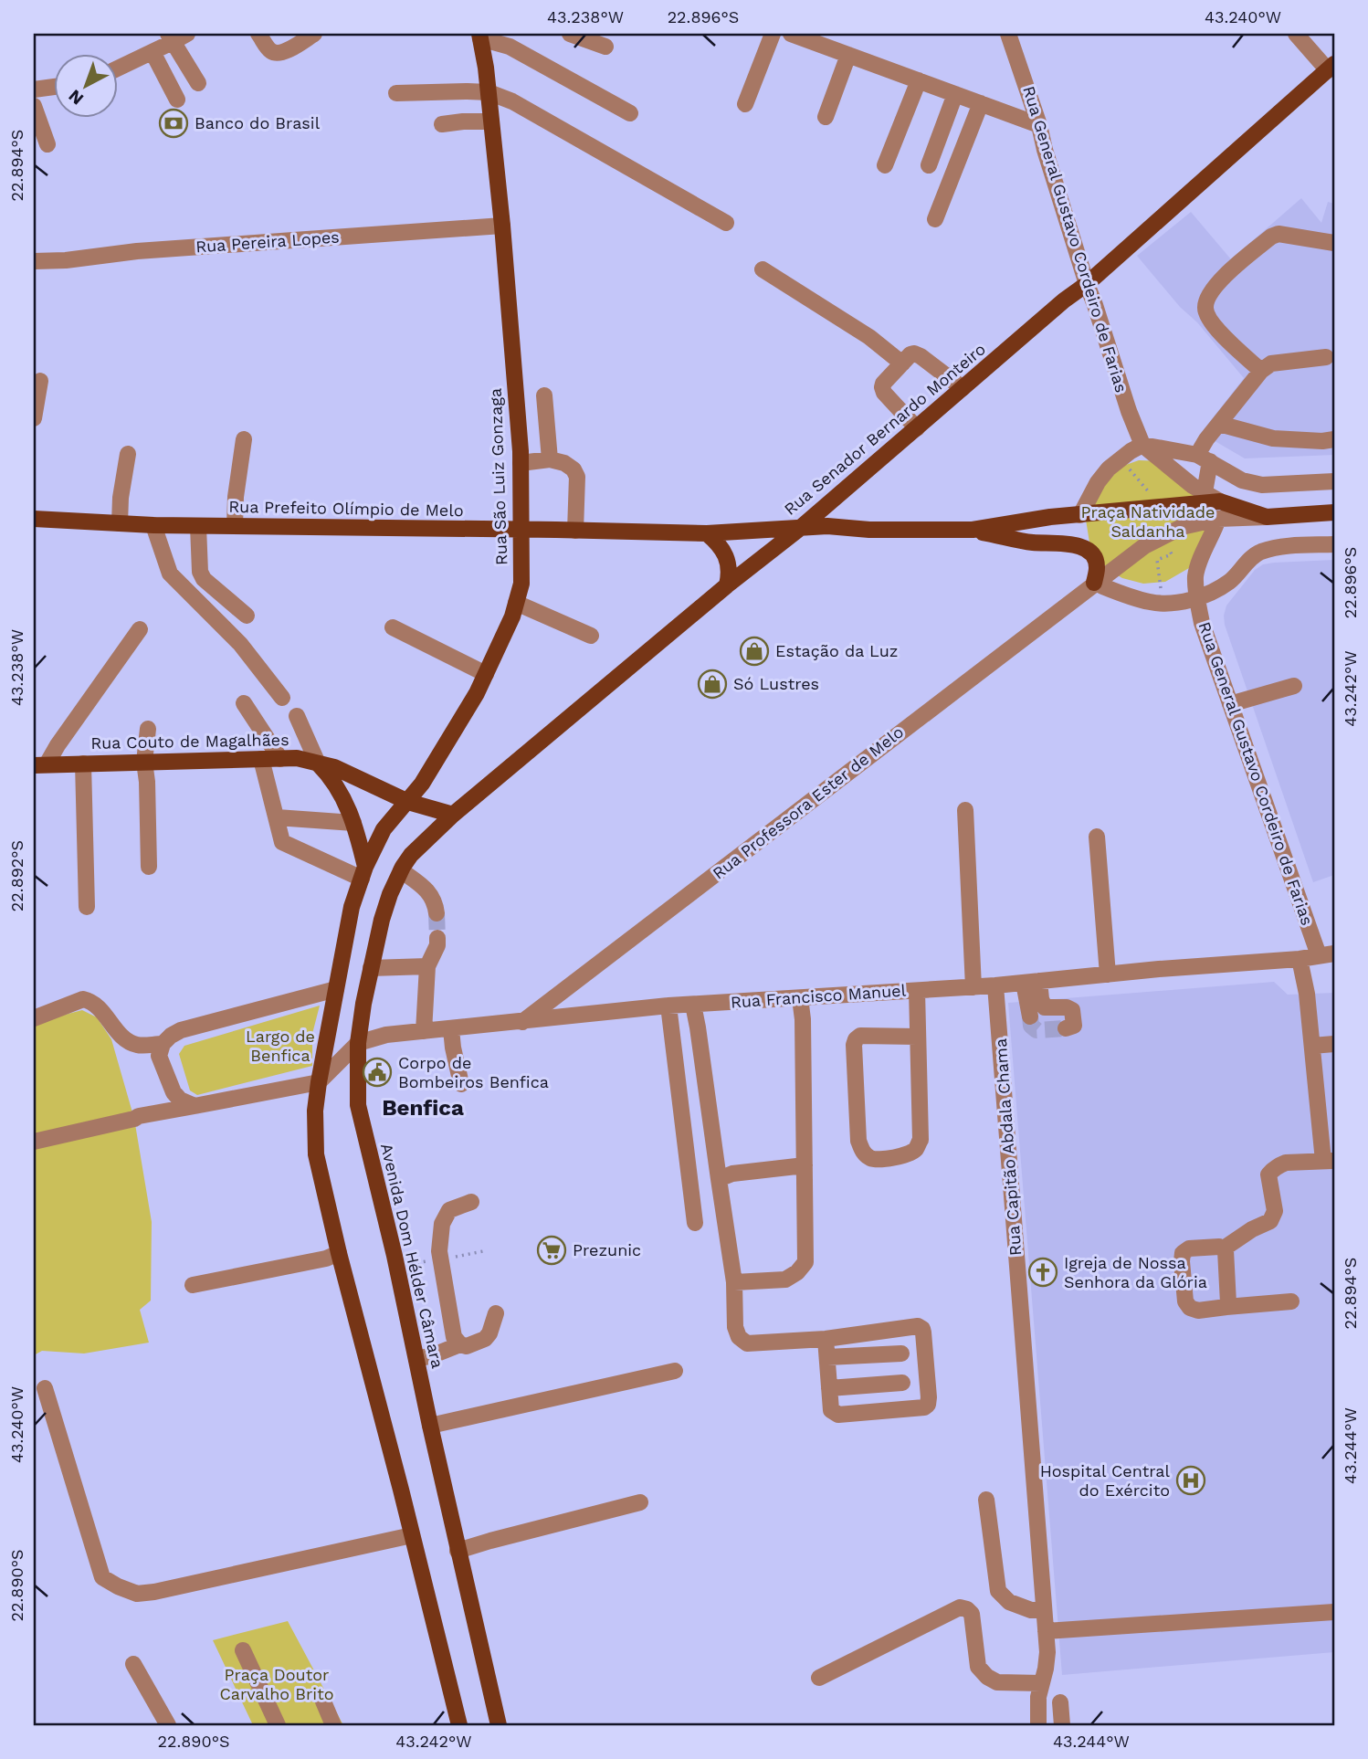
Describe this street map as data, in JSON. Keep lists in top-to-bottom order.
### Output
{
  "streets": {
    "main road": [
      "Rua Senador Bernardo Monteiro",
      "Rua São Luiz Gonzaga",
      "Rua Prefeito Olímpio de Melo",
      "Rua Couto de Magalhães",
      "Avenida Dom Hélder Câmara"
    ],
    "street": [
      "Rua General Gustavo Cordeiro de Farias",
      "Rua Pereira Lopes",
      "Rua Professora Ester de Melo",
      "Rua Francisco Manuel",
      "Rua Capitão Abdala Chama"
    ]
  },
  "crossings": [
    ["Rua General Gustavo Cordeiro de Farias", "Rua Senador Bernardo Monteiro"],
    ["Rua General Gustavo Cordeiro de Farias", "Rua Francisco Manuel"],
    ["Rua Pereira Lopes", "Rua São Luiz Gonzaga"],
    ["Rua Senador Bernardo Monteiro", "Rua Prefeito Olímpio de Melo"],
    ["Rua Senador Bernardo Monteiro", "Rua Couto de Magalhães"],
    ["Rua Senador Bernardo Monteiro", "Avenida Dom Hélder Câmara"],
    ["Rua São Luiz Gonzaga", "Rua Prefeito Olímpio de Melo"],
    ["Rua São Luiz Gonzaga", "Rua Couto de Magalhães"],
    ["Rua Couto de Magalhães", "Avenida Dom Hélder Câmara"],
    ["Rua Professora Ester de Melo", "Rua Francisco Manuel"],
    ["Rua Francisco Manuel", "Rua Capitão Abdala Chama"],
    ["Rua Francisco Manuel", "Avenida Dom Hélder Câmara"]
  ],
  "districts": ["Benfica"],
  "parks": ["Praça Natividade Saldanha", "Largo de Benfica", "Praça Doutor Carvalho Brito"],
  "places": {
    "bank": ["Banco do Brasil"],
    "shop": ["Estação da Luz", "Só Lustres"],
    "public building": ["Corpo de Bombeiros Benfica"],
    "supermarket": ["Prezunic"],
    "church": ["Igreja de Nossa Senhora da Glória"],
    "hospital": ["Hospital Central do Exército"]
  },
  "north": "bottom left",
  "coordinates": [
    "43.238°W",
    "22.896°S",
    "43.240°W",
    "22.894°S",
    "43.242°W",
    "22.892°S",
    "43.244°W",
    "22.890°S"
  ]
}
